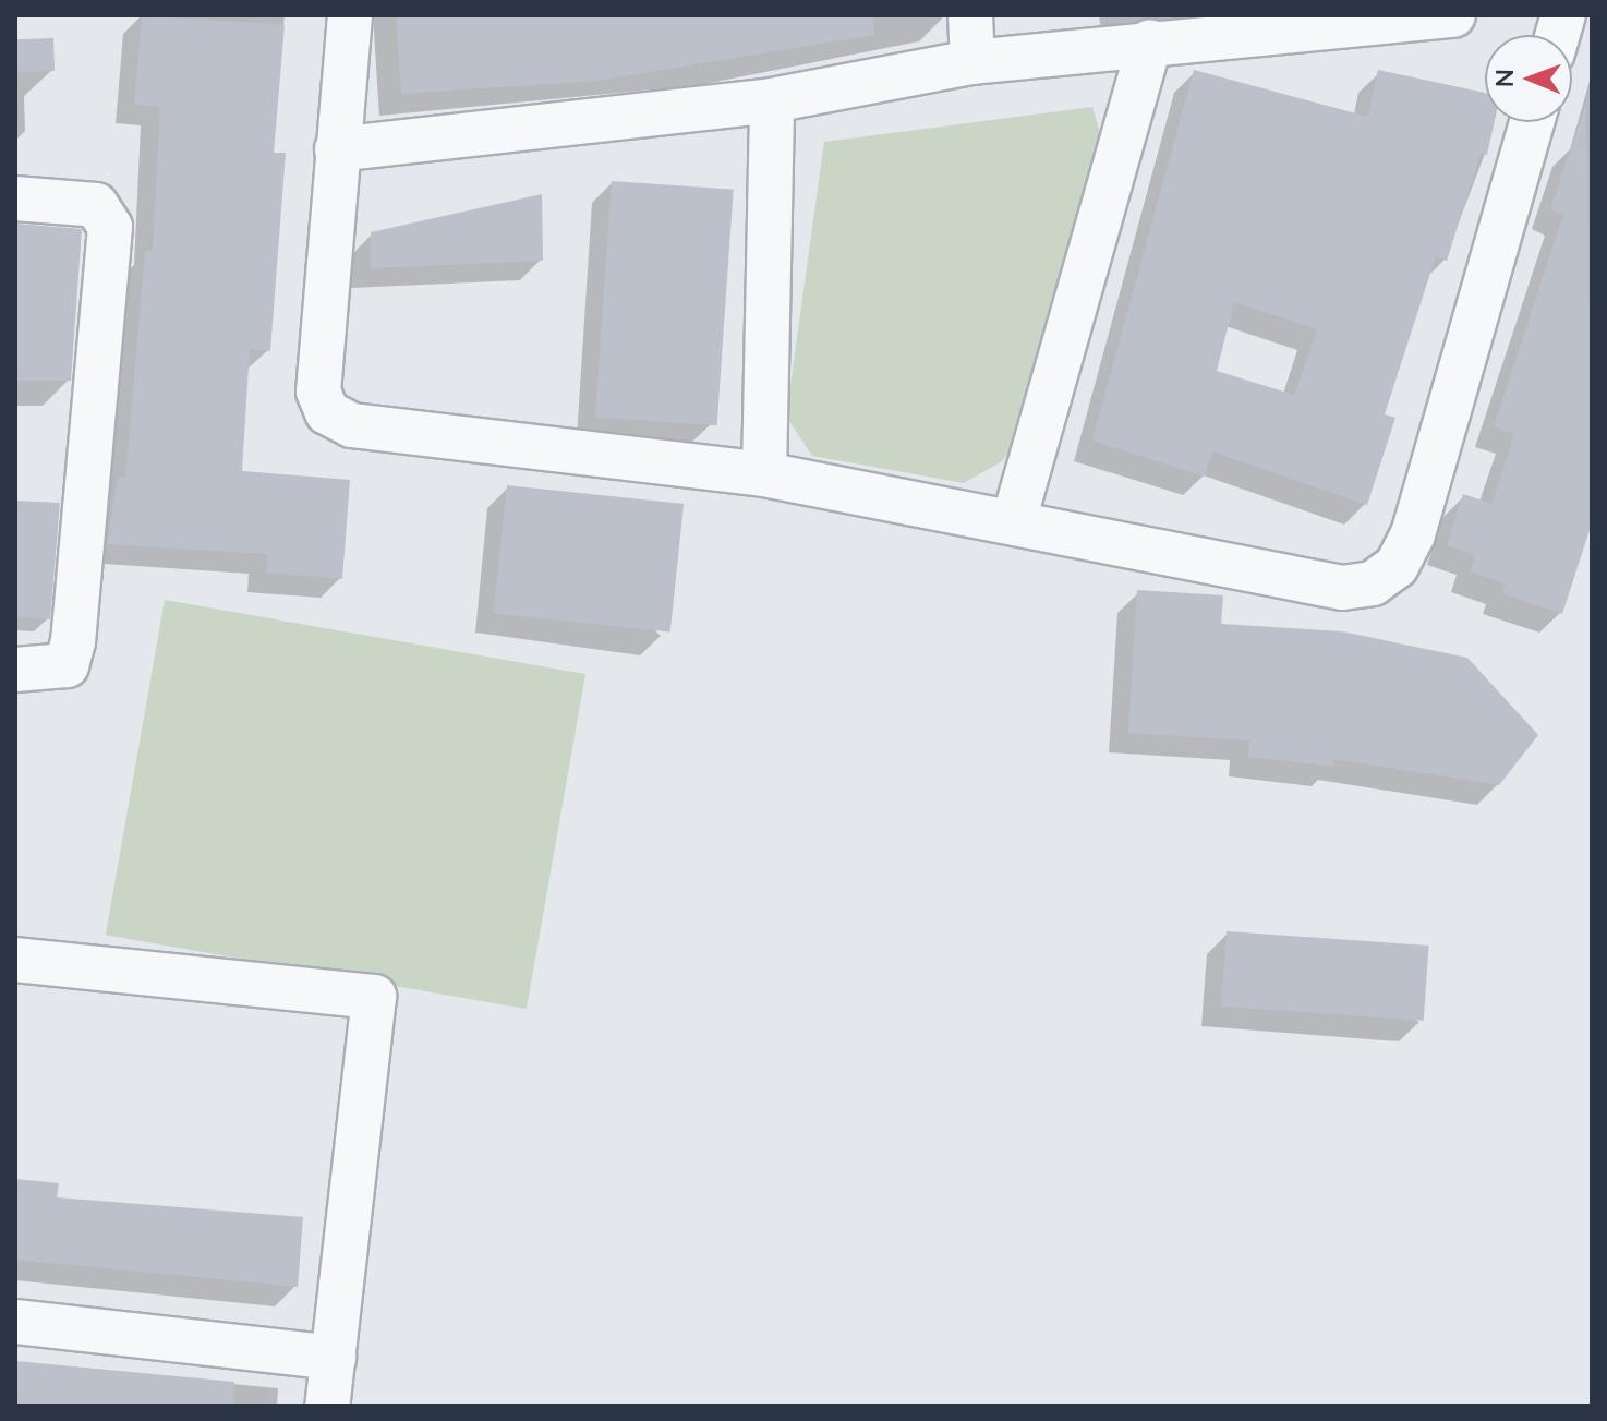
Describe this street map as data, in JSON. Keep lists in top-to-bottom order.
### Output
{
  "north": "left"
}
